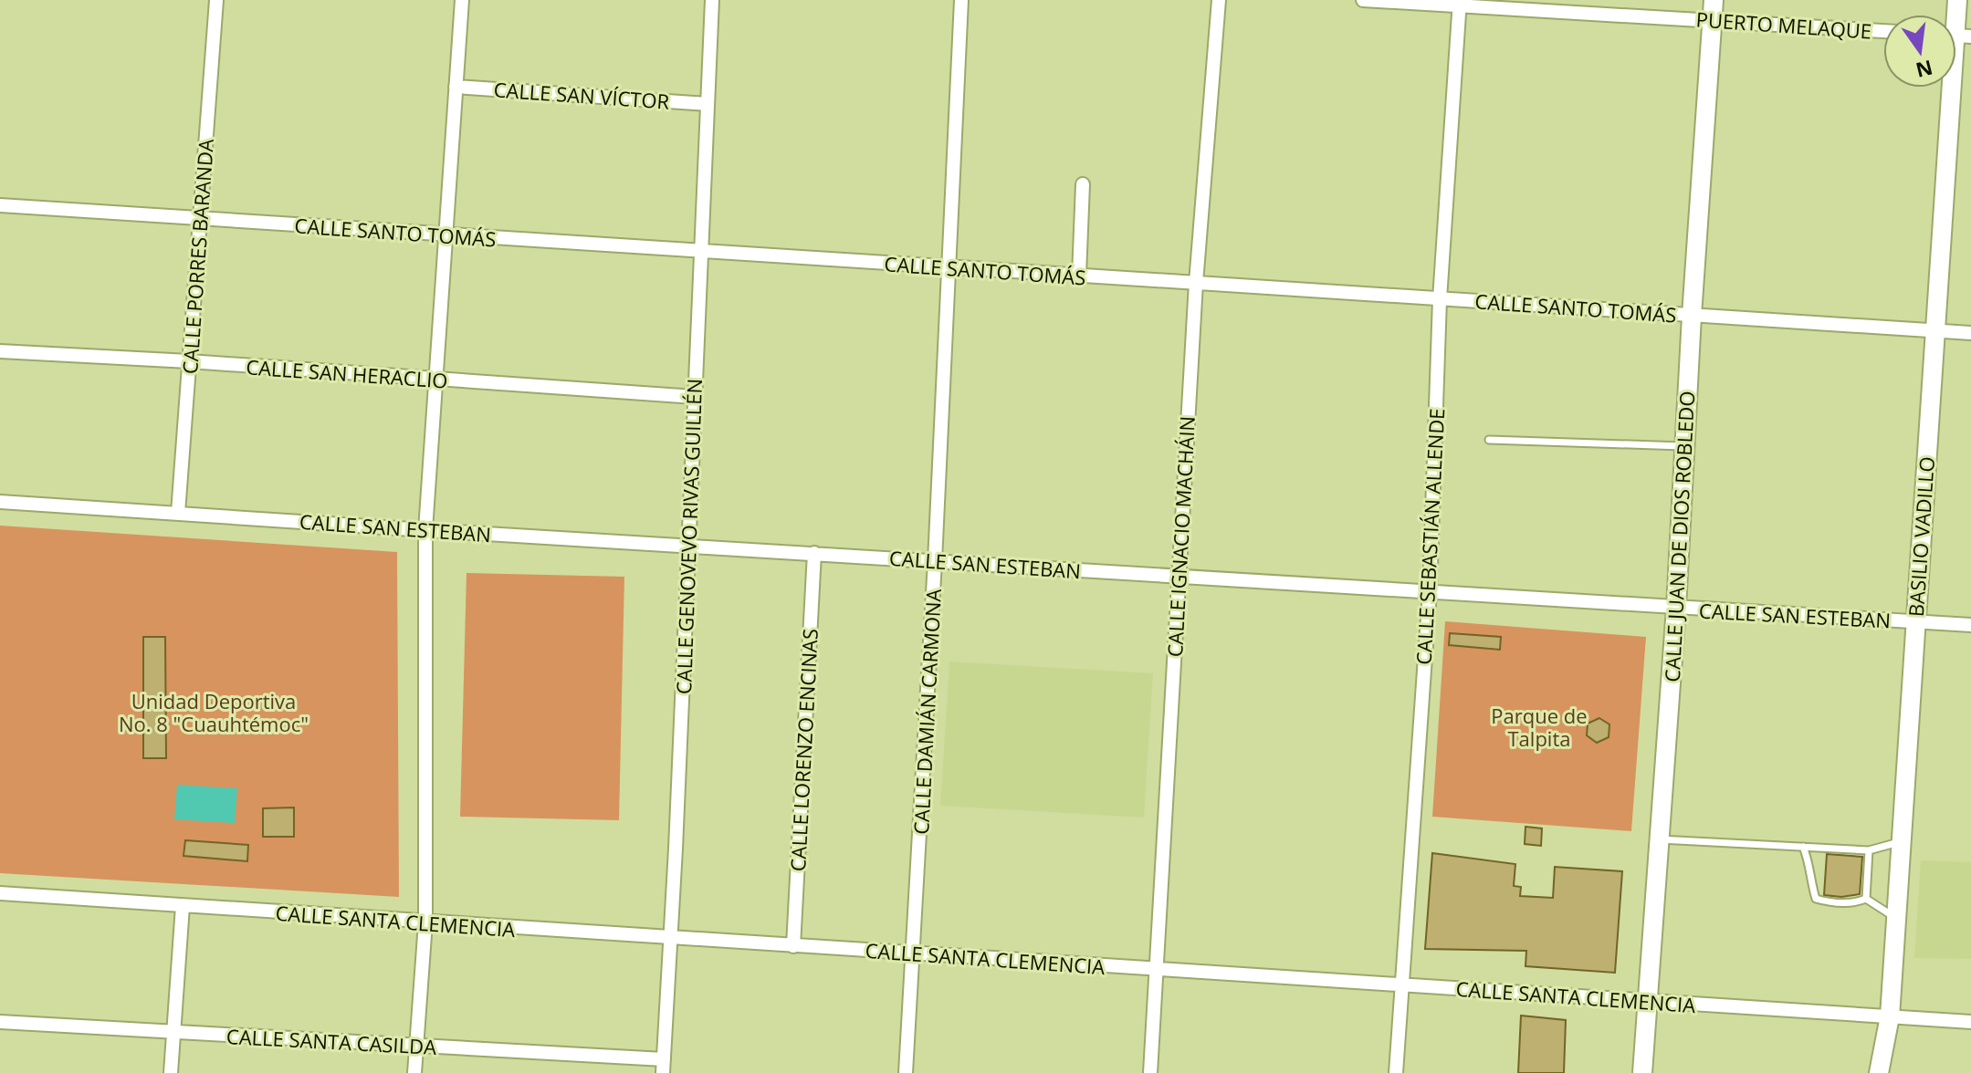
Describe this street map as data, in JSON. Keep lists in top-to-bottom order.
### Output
{
  "streets": {
    "street": [
      "PUERTO MELAQUE",
      "CALLE SAN VÍCTOR",
      "CALLE SANTO TOMÁS",
      "CALLE PORRES BARANDA",
      "CALLE SAN HERACLIO",
      "CALLE SAN ESTEBAN",
      "CALLE GENOVEVO RIVAS GUILLÉN",
      "CALLE IGNACIO MACHÁIN",
      "CALLE SEBASTIÁN ALLENDE",
      "CALLE JUAN DE DIOS ROBLEDO",
      "BASILIO VADILLO",
      "CALLE DAMIÁN CARMONA",
      "CALLE LORENZO ENCINAS",
      "CALLE SANTA CLEMENCIA",
      "CALLE SANTA CASILDA"
    ]
  },
  "crossings": [
    ["PUERTO MELAQUE", "CALLE SEBASTIÁN ALLENDE"],
    ["PUERTO MELAQUE", "CALLE JUAN DE DIOS ROBLEDO"],
    ["CALLE SAN VÍCTOR", "CALLE GENOVEVO RIVAS GUILLÉN"],
    ["CALLE SANTO TOMÁS", "CALLE PORRES BARANDA"],
    ["CALLE SANTO TOMÁS", "CALLE GENOVEVO RIVAS GUILLÉN"],
    ["CALLE SANTO TOMÁS", "CALLE IGNACIO MACHÁIN"],
    ["CALLE SANTO TOMÁS", "CALLE SEBASTIÁN ALLENDE"],
    ["CALLE SANTO TOMÁS", "CALLE JUAN DE DIOS ROBLEDO"],
    ["CALLE SANTO TOMÁS", "BASILIO VADILLO"],
    ["CALLE SANTO TOMÁS", "CALLE DAMIÁN CARMONA"],
    ["CALLE PORRES BARANDA", "CALLE SAN HERACLIO"],
    ["CALLE PORRES BARANDA", "CALLE SAN ESTEBAN"],
    ["CALLE SAN HERACLIO", "CALLE GENOVEVO RIVAS GUILLÉN"],
    ["CALLE SAN ESTEBAN", "CALLE GENOVEVO RIVAS GUILLÉN"],
    ["CALLE SAN ESTEBAN", "CALLE IGNACIO MACHÁIN"],
    ["CALLE SAN ESTEBAN", "CALLE SEBASTIÁN ALLENDE"],
    ["CALLE SAN ESTEBAN", "CALLE JUAN DE DIOS ROBLEDO"],
    ["CALLE SAN ESTEBAN", "BASILIO VADILLO"],
    ["CALLE SAN ESTEBAN", "CALLE DAMIÁN CARMONA"],
    ["CALLE SAN ESTEBAN", "CALLE LORENZO ENCINAS"],
    ["CALLE GENOVEVO RIVAS GUILLÉN", "CALLE SANTA CLEMENCIA"],
    ["CALLE GENOVEVO RIVAS GUILLÉN", "CALLE SANTA CASILDA"],
    ["CALLE IGNACIO MACHÁIN", "CALLE SANTA CLEMENCIA"],
    ["CALLE SEBASTIÁN ALLENDE", "CALLE SANTA CLEMENCIA"],
    ["CALLE JUAN DE DIOS ROBLEDO", "CALLE SANTA CLEMENCIA"],
    ["BASILIO VADILLO", "CALLE SANTA CLEMENCIA"],
    ["CALLE DAMIÁN CARMONA", "CALLE SANTA CLEMENCIA"],
    ["CALLE LORENZO ENCINAS", "CALLE SANTA CLEMENCIA"]
  ],
  "parks": ["Unidad Deportiva No. 8 \"Cuauhtémoc\"", "Parque de Talpita"],
  "north": "bottom"
}
